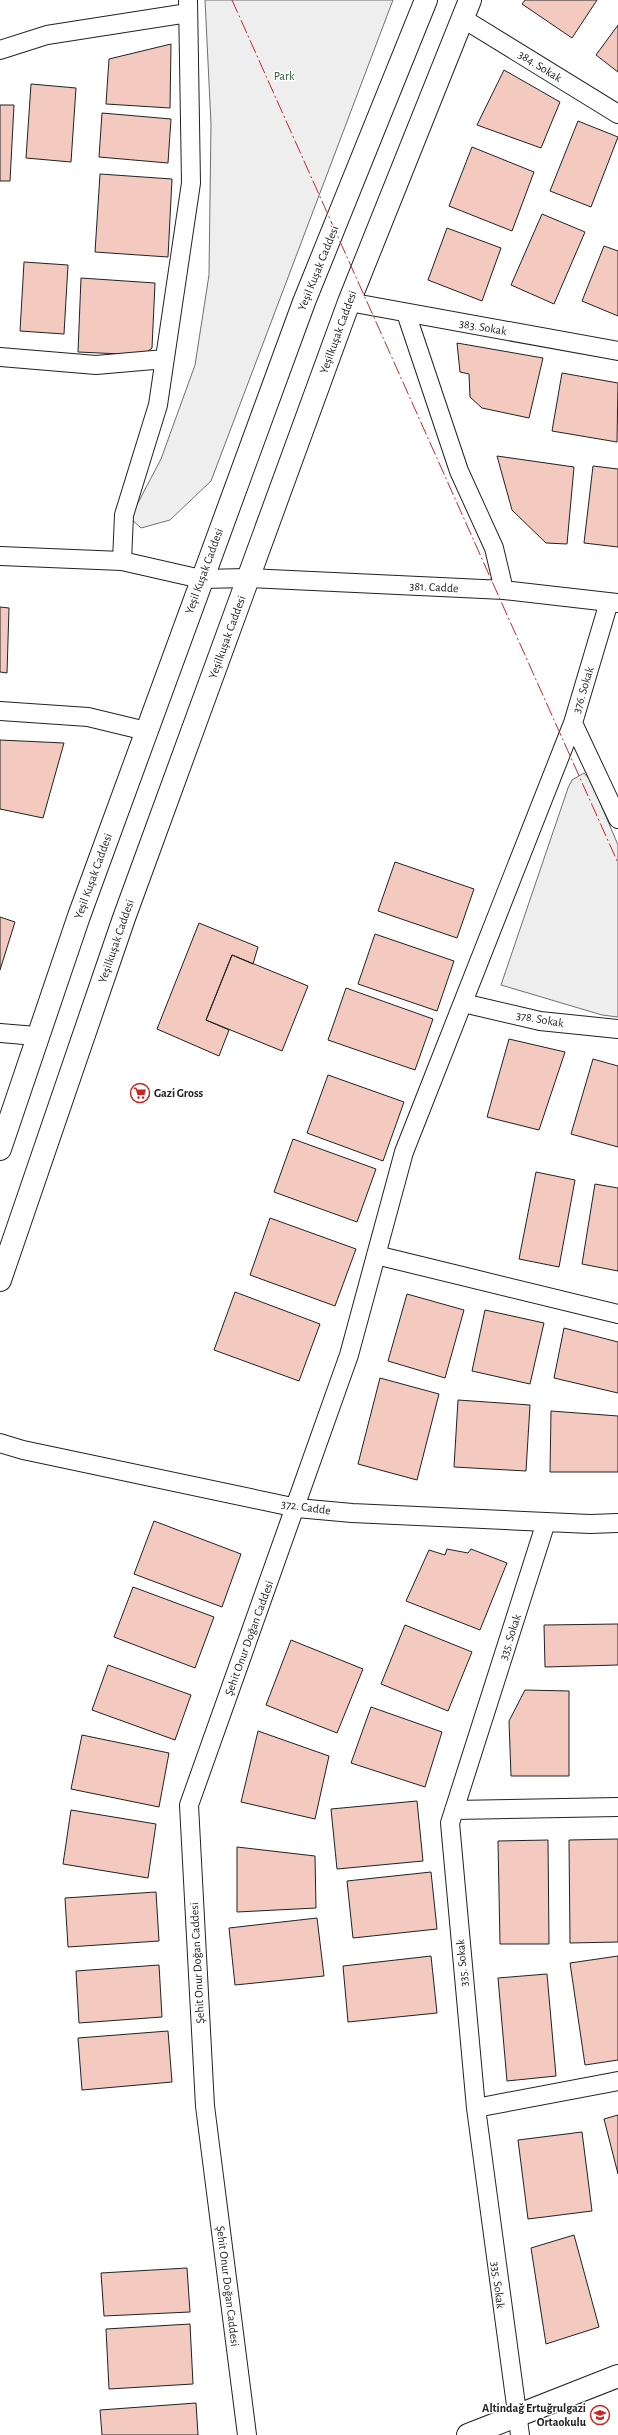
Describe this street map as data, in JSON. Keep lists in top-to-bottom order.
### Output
{
  "streets": {
    "main road": ["Yeşil Kuşak Caddesi", "Yeşilkuşak Caddesi"],
    "street": [
      "384. Sokak",
      "383. Sokak",
      "381. Cadde",
      "376. Sokak",
      "378. Sokak",
      "372. Cadde",
      "335. Sokak",
      "Şehit Onur Doğan Caddesi"
    ]
  },
  "crossings": [
    ["384. Sokak", "Yeşilkuşak Caddesi"],
    ["Yeşil Kuşak Caddesi", "381. Cadde"],
    ["383. Sokak", "Yeşilkuşak Caddesi"],
    ["Yeşilkuşak Caddesi", "381. Cadde"],
    ["381. Cadde", "376. Sokak"],
    ["376. Sokak", "Şehit Onur Doğan Caddesi"],
    ["378. Sokak", "Şehit Onur Doğan Caddesi"],
    ["372. Cadde", "335. Sokak"],
    ["372. Cadde", "Şehit Onur Doğan Caddesi"]
  ],
  "parks": ["Park"],
  "places": {
    "supermarket": ["Gazi Gross"],
    "school or university": ["Altindağ Ertuğrulgazi Ortaokulu"]
  }
}
